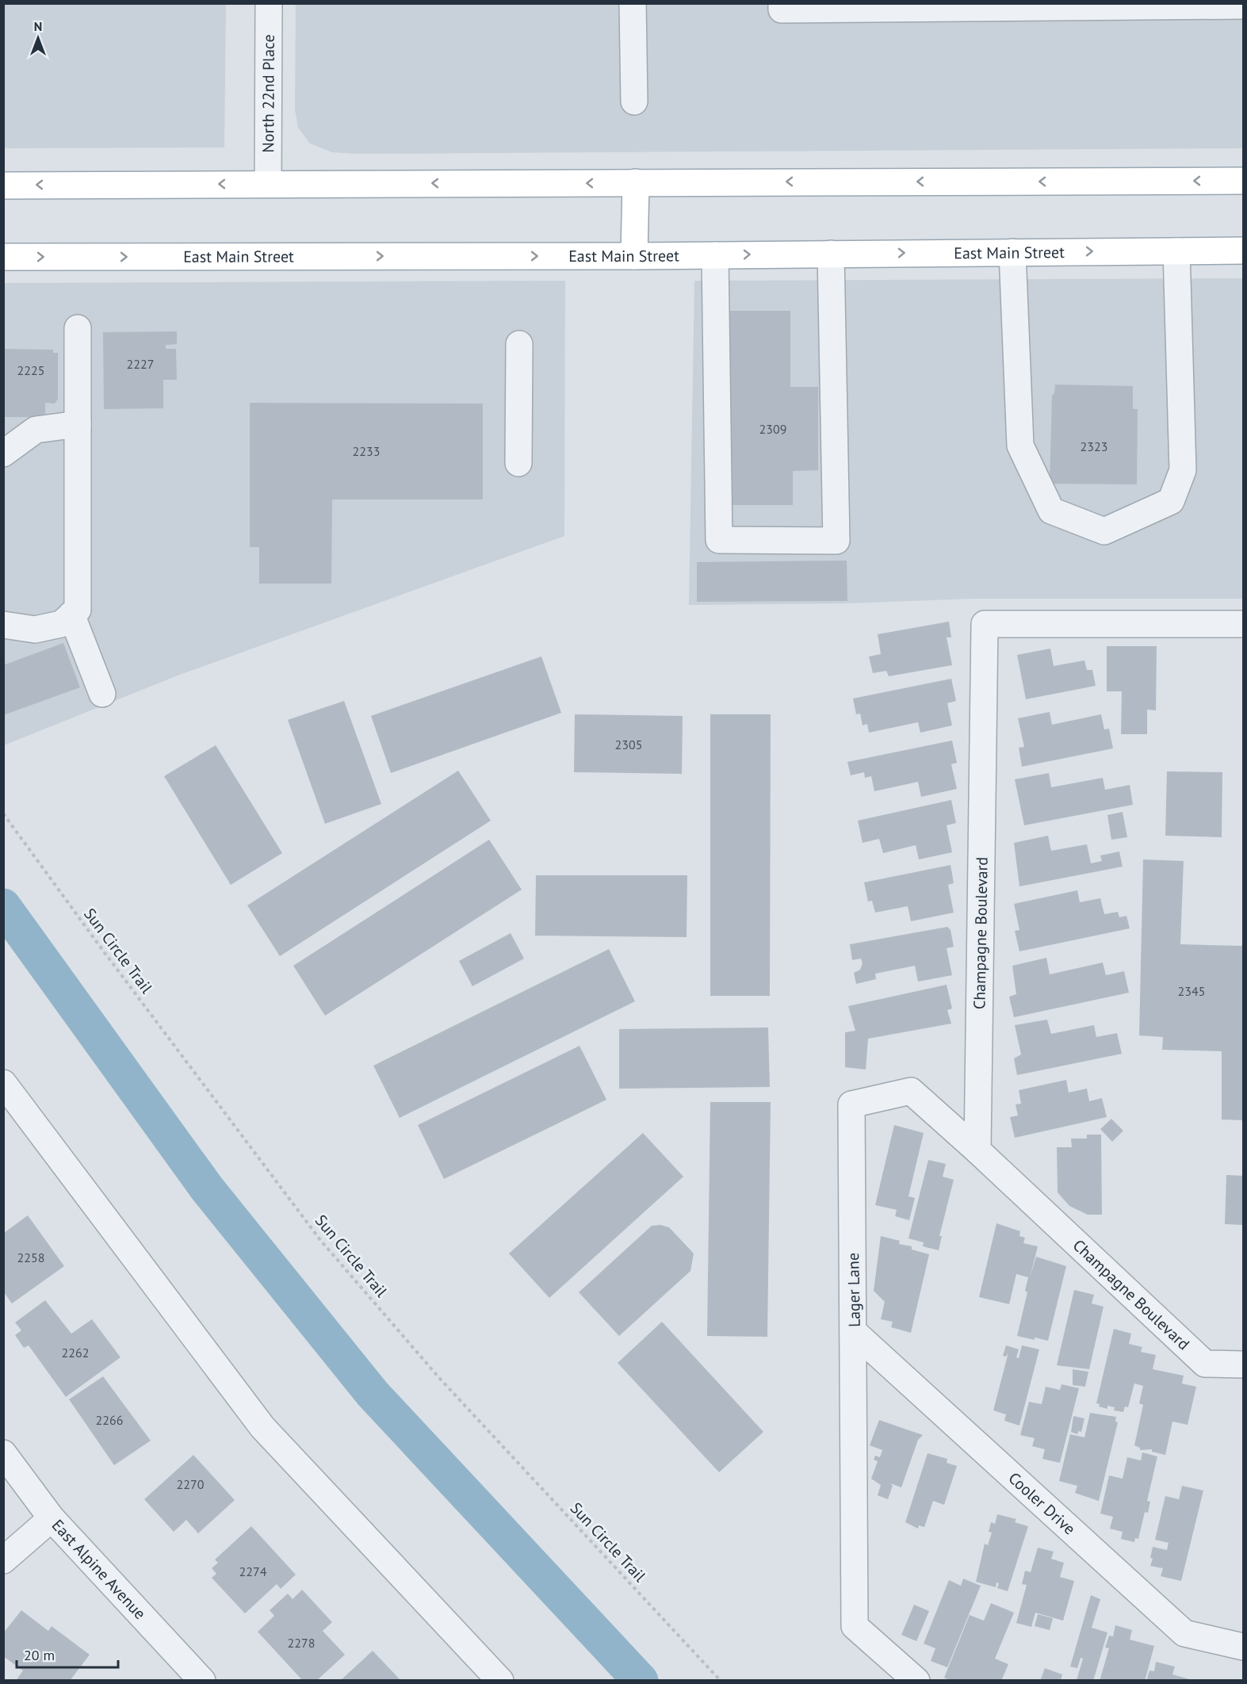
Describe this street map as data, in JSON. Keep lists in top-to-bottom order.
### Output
{
  "streets": {
    "main road": ["East Main Street"],
    "street": [
      "North 22nd Place",
      "Champagne Boulevard",
      "Lager Lane",
      "Cooler Drive",
      "East Alpine Avenue"
    ],
    "path": ["Sun Circle Trail"]
  },
  "crossings": [
    ["Champagne Boulevard", "Lager Lane"],
    ["Lager Lane", "Cooler Drive"]
  ],
  "house_numbers": [
    "2227",
    "2225",
    "2309",
    "2323",
    "2233",
    "2305",
    "2345",
    "2258",
    "2262",
    "2266",
    "2270",
    "2274",
    "2278"
  ],
  "scale_bar": "20 m",
  "north": "top"
}
